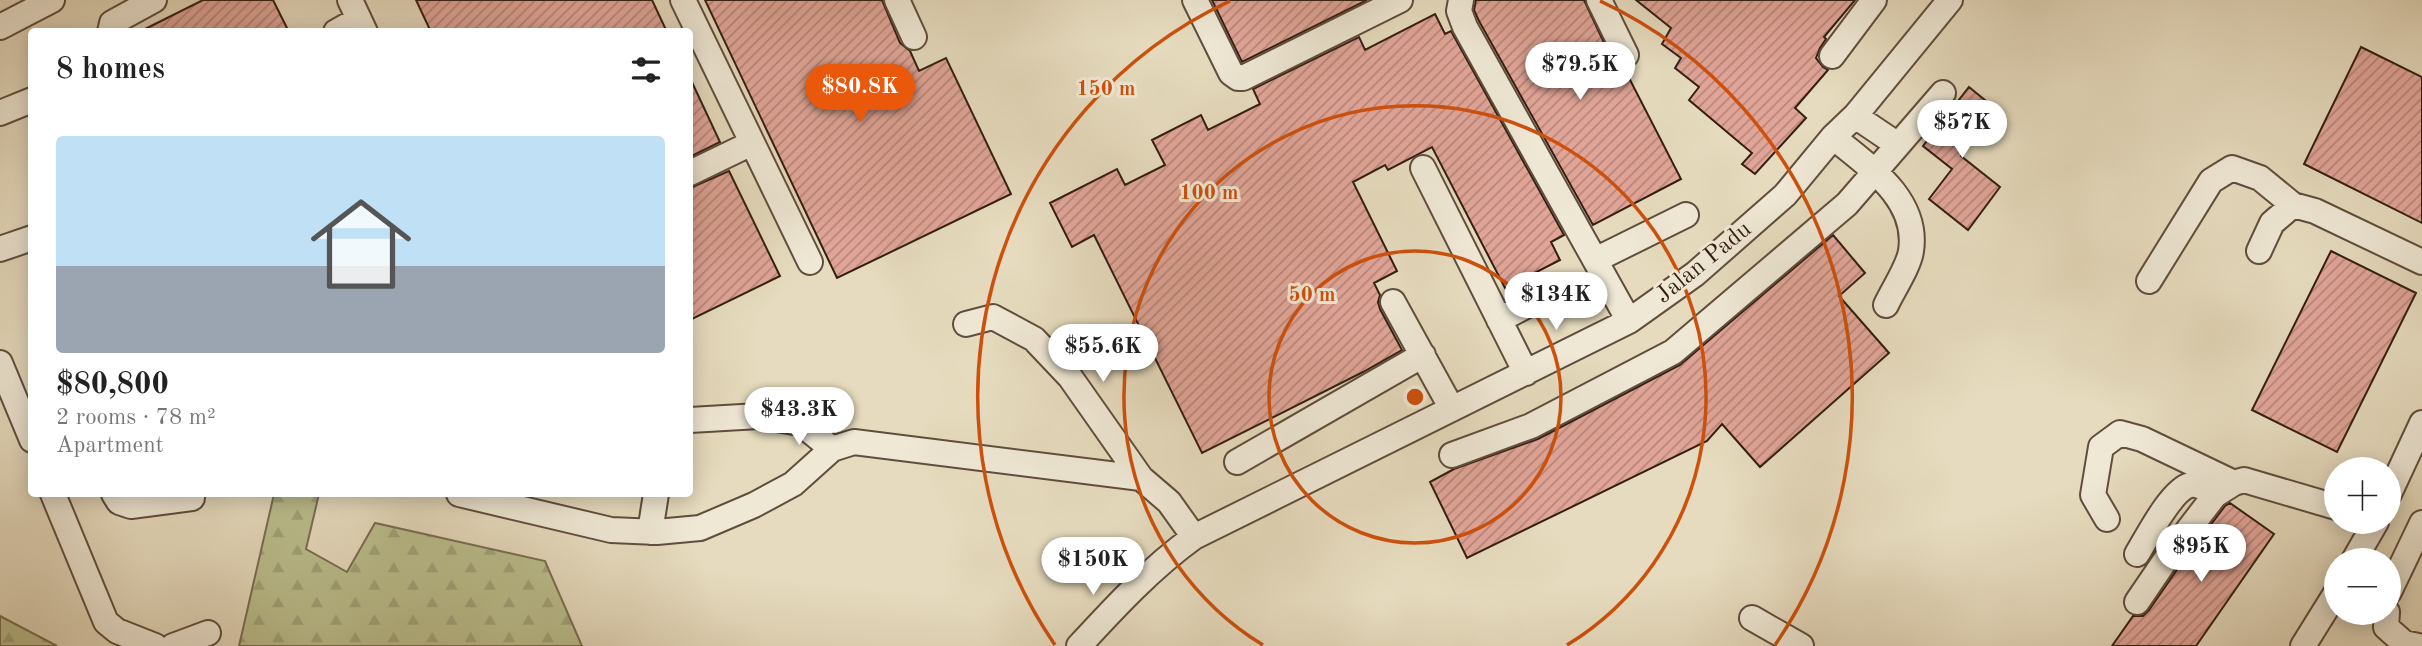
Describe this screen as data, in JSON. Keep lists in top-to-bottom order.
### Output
{
  "streets": {
    "street": ["Jalan Padu"]
  },
  "page": {
    "heading": "8 homes",
    "price": [
      "$79.5K",
      "$80.8K",
      "$57K",
      "$134K",
      "$55.6K",
      "$43.3K",
      "$95K",
      "$150K"
    ],
    "list": [
      {
        "name": "$80,800",
        "note": "2 rooms · 78 m² · Apartment"
      }
    ],
    "map_buttons": ["+", "−"]
  },
  "rings": ["150 m", "100 m", "50 m"]
}
